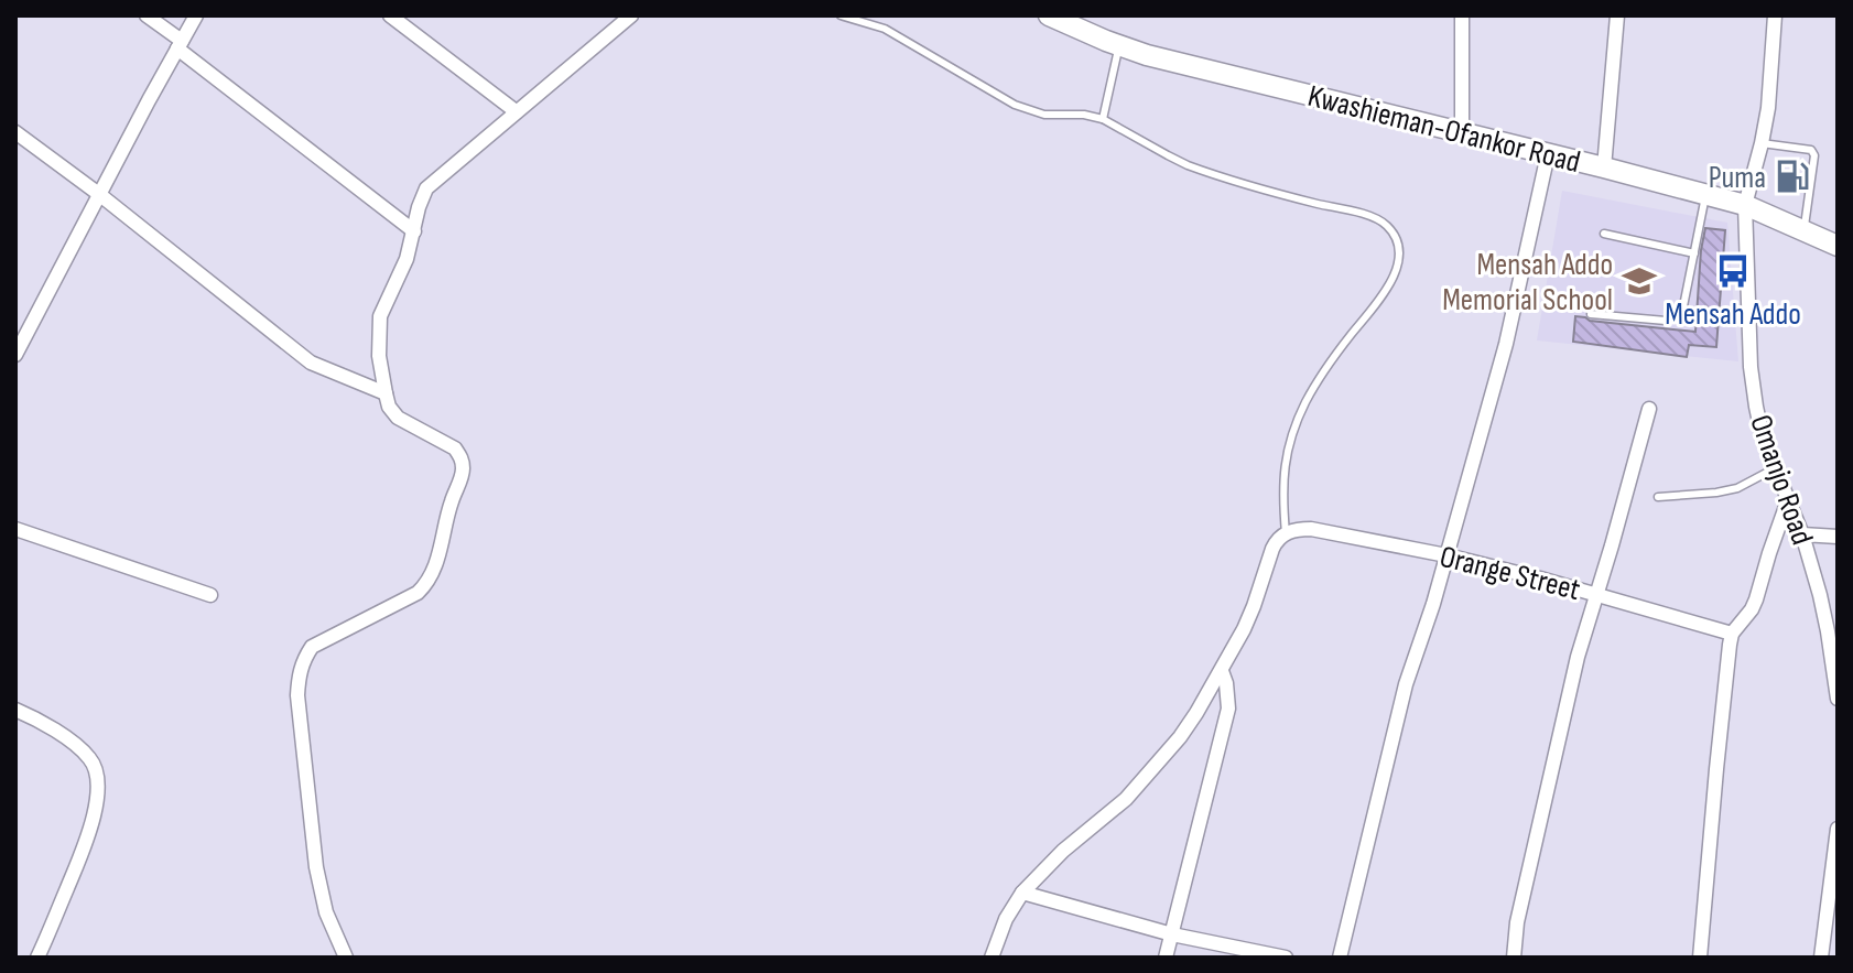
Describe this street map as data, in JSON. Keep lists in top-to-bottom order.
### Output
{
  "streets": {
    "main road": ["Kwashieman-Ofankor Road"],
    "street": ["Omanjo Road", "Orange Street"]
  },
  "crossings": [
    ["Kwashieman-Ofankor Road", "Omanjo Road"]
  ],
  "places": {
    "fuel station": ["Puma"],
    "bus stop": ["Mensah Addo"],
    "school or university": ["Mensah Addo Memorial School"]
  }
}
